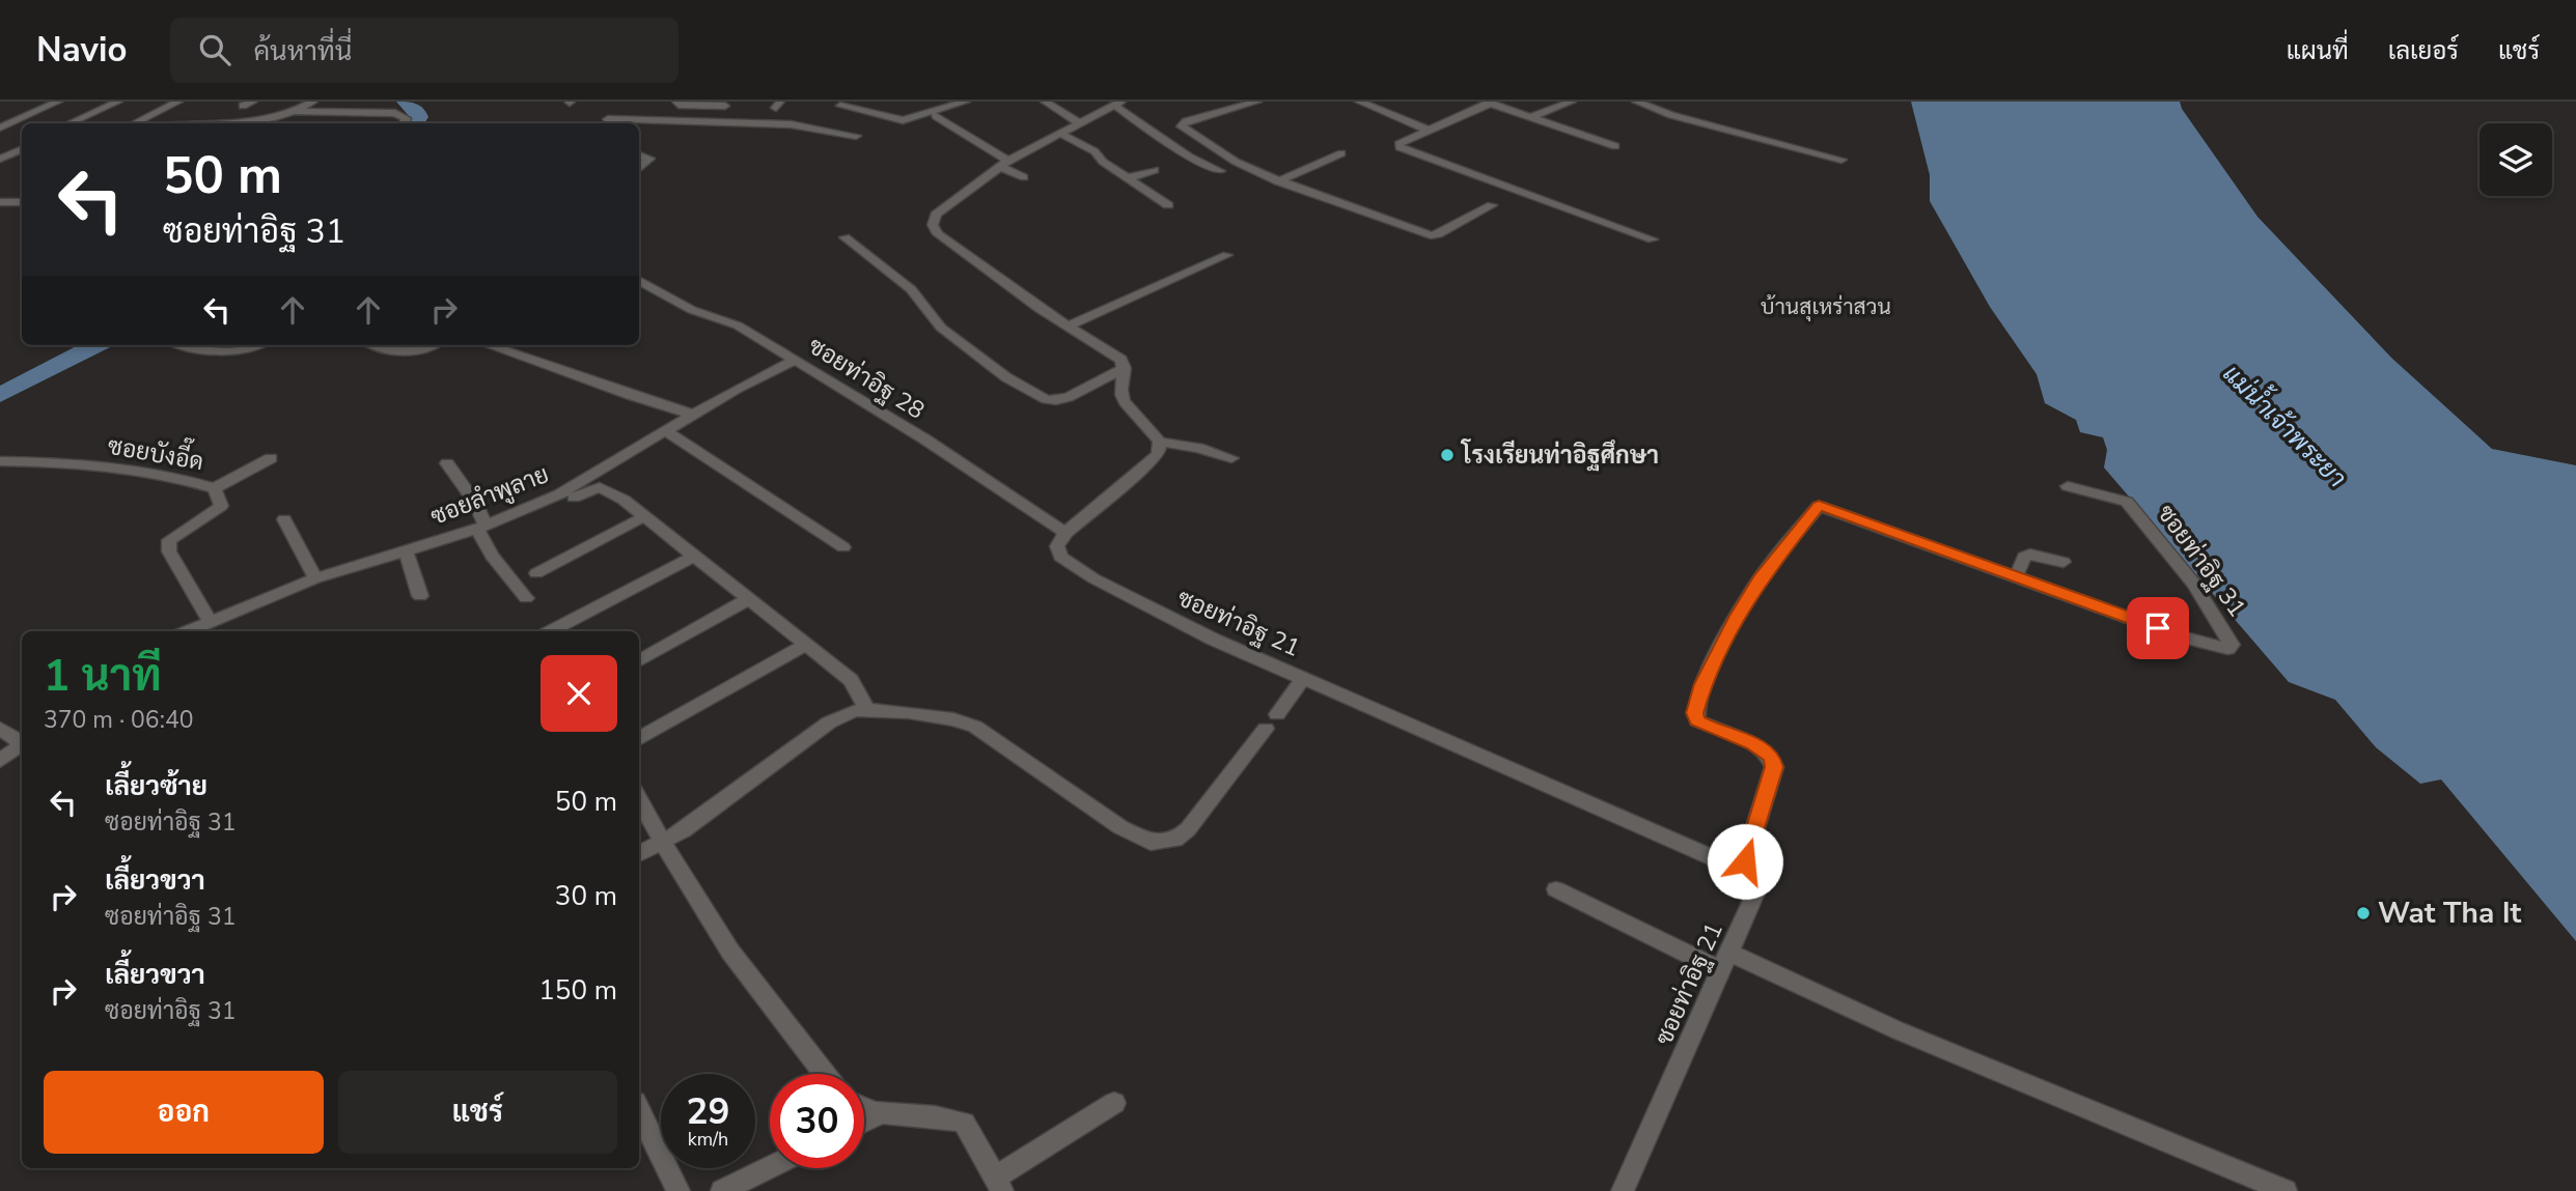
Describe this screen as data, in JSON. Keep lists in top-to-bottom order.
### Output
{
  "streets": {
    "street": [
      "ซอยท่าอิฐ 28",
      "ซอยบังอี๊ด",
      "ซอยลำพูลาย",
      "ซอยท่าอิฐ 31",
      "ซอยท่าอิฐ 21"
    ]
  },
  "crossings": [
    ["ซอยท่าอิฐ 28", "ซอยลำพูลาย"],
    ["ซอยท่าอิฐ 28", "ซอยท่าอิฐ 21"],
    ["ซอยบังอี๊ด", "ซอยลำพูลาย"],
    ["ซอยท่าอิฐ 31", "ซอยท่าอิฐ 21"]
  ],
  "districts": ["บ้านสุเหร่าสวน"],
  "water": ["แม่น้ำเจ้าพระยา"],
  "places": ["โรงเรียนท่าอิฐศึกษา", "Wat Tha It"],
  "page": {
    "header": "Navio",
    "search": "ค้นหาที่นี่",
    "nav": ["แผนที่", "เลเยอร์", "แชร์"],
    "turn": ["50 m", "ซอยท่าอิฐ 31"],
    "heading": ["1 นาที", "370 m · 06:40"],
    "list": [
      {
        "name": "เลี้ยวซ้าย",
        "note": "ซอยท่าอิฐ 31",
        "value": "50 m"
      },
      {
        "name": "เลี้ยวขวา",
        "note": "ซอยท่าอิฐ 31",
        "value": "30 m"
      },
      {
        "name": "เลี้ยวขวา",
        "note": "ซอยท่าอิฐ 31",
        "value": "150 m"
      }
    ],
    "buttons": ["ออก", "แชร์"],
    "speed": "29 km/h",
    "limit": "30"
  }
}
